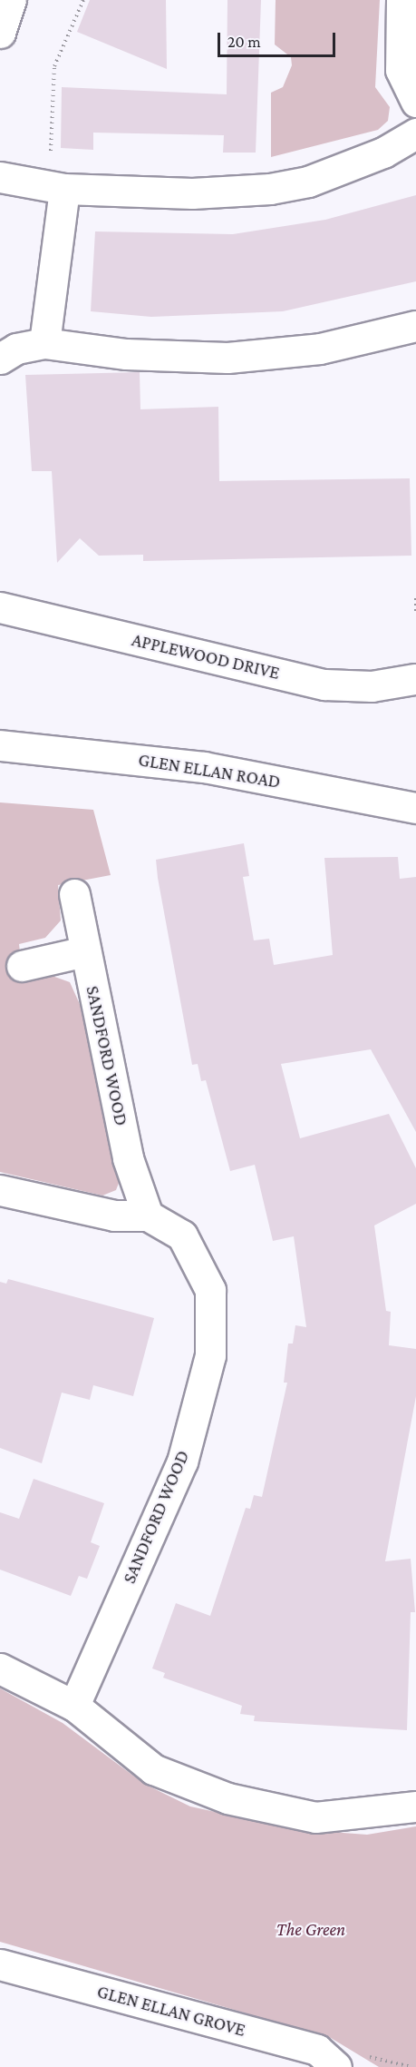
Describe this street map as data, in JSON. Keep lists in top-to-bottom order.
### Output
{
  "streets": {
    "street": [
      "APPLEWOOD DRIVE",
      "GLEN ELLAN ROAD",
      "SANDFORD WOOD",
      "GLEN ELLAN GROVE"
    ]
  },
  "parks": ["The Green"],
  "scale_bar": "20 m"
}
